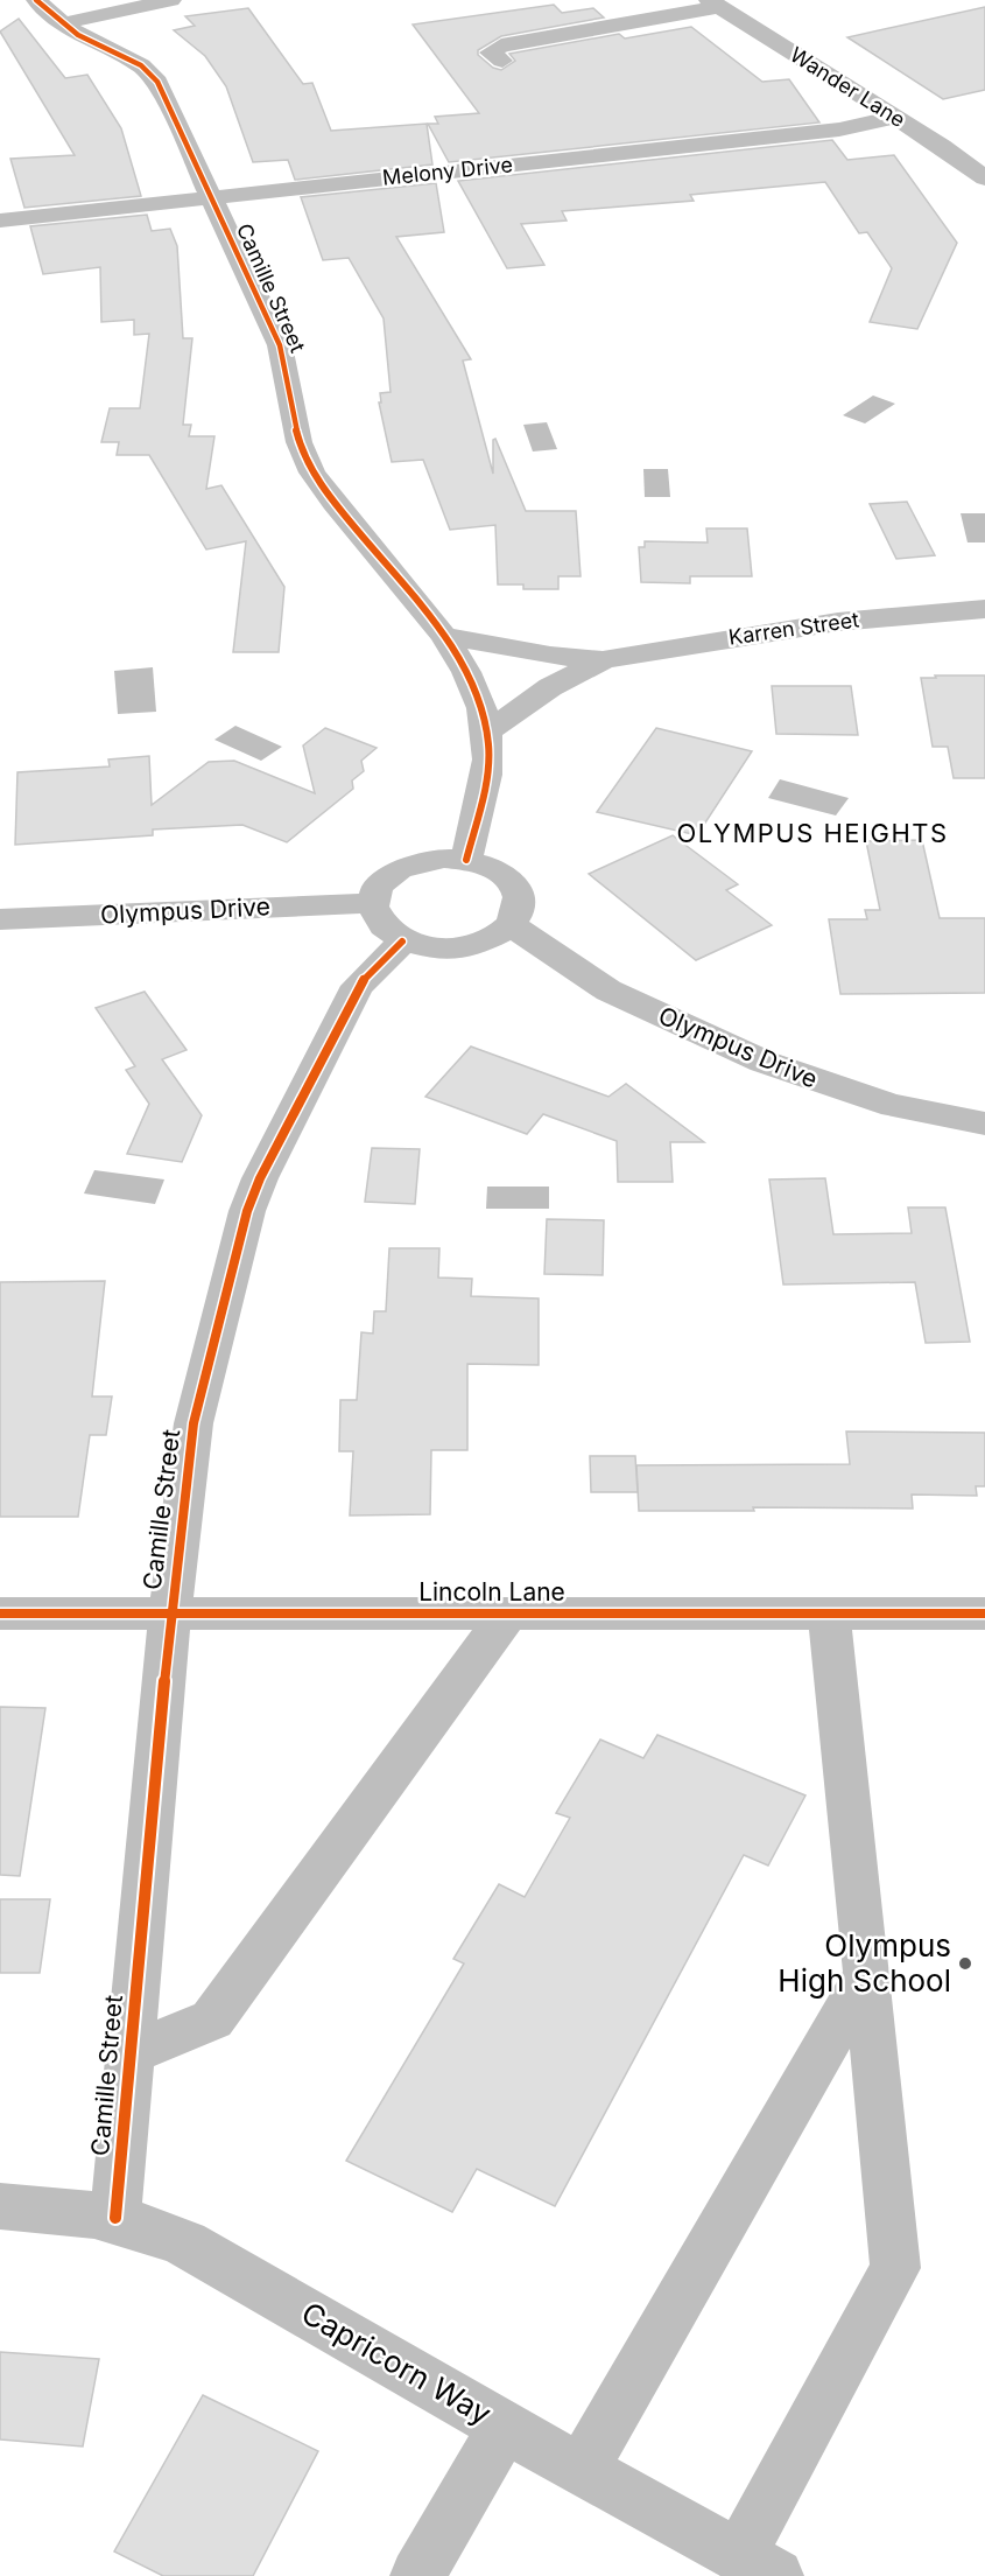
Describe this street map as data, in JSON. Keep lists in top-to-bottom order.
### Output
{
  "streets": {
    "street": [
      "Wander Lane",
      "Melony Drive",
      "Camille Street",
      "Karren Street",
      "Olympus Drive",
      "Lincoln Lane",
      "Capricorn Way"
    ]
  },
  "crossings": [
    ["Wander Lane", "Melony Drive"],
    ["Melony Drive", "Camille Street"],
    ["Camille Street", "Karren Street"],
    ["Camille Street", "Olympus Drive"],
    ["Camille Street", "Lincoln Lane"],
    ["Camille Street", "Capricorn Way"]
  ],
  "districts": ["OLYMPUS HEIGHTS"],
  "places": ["Olympus High School"]
}
